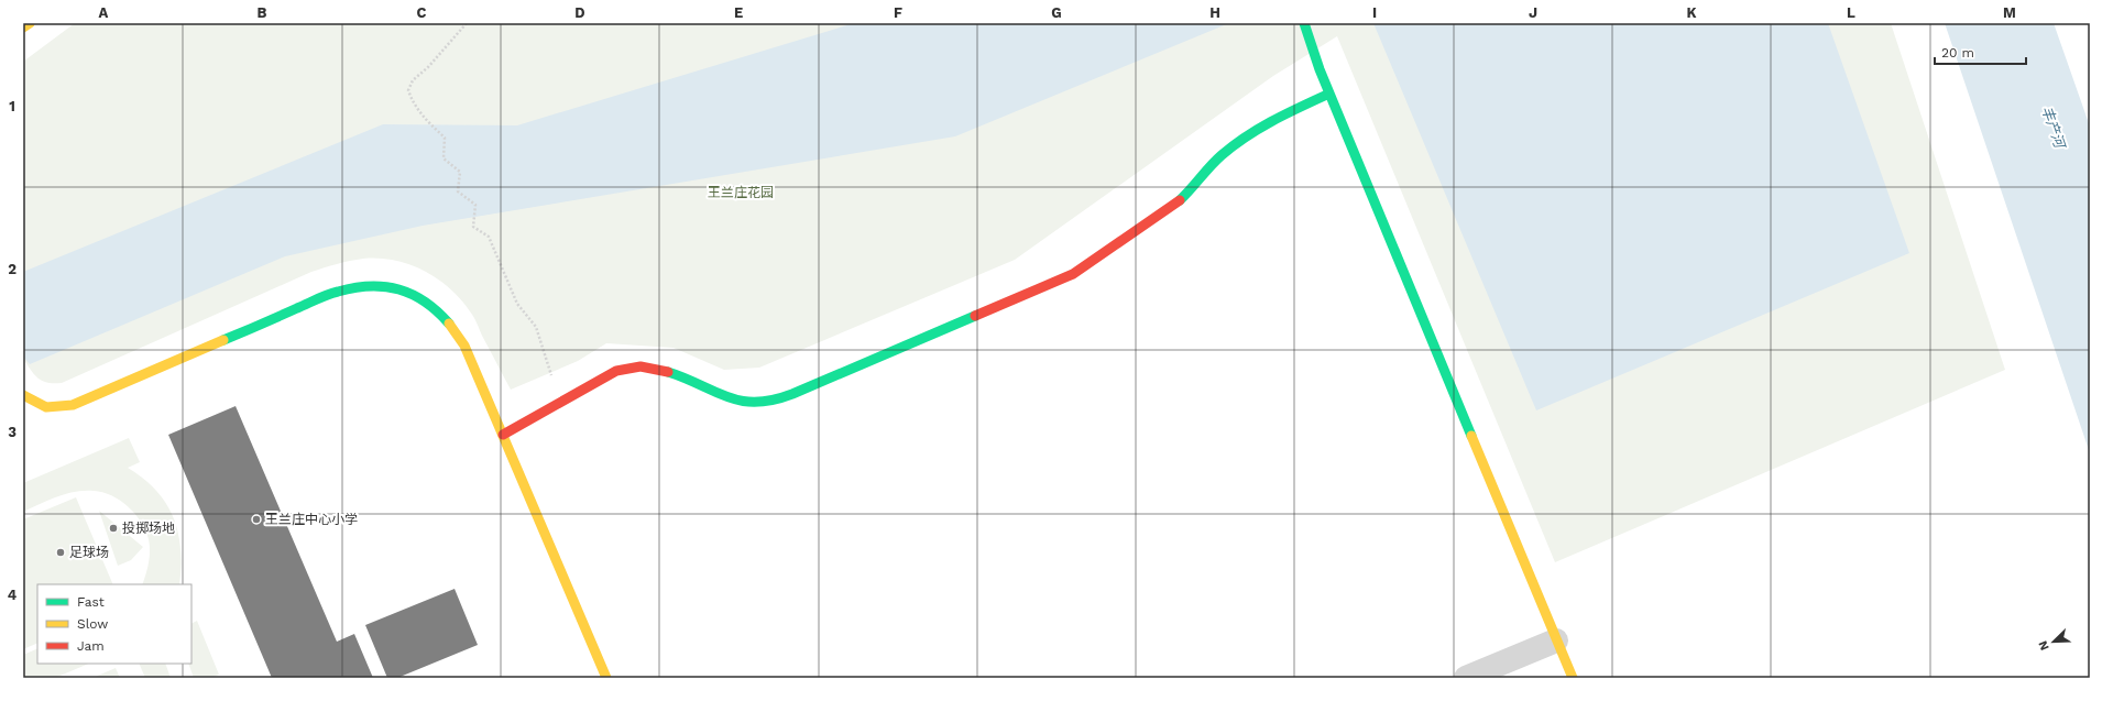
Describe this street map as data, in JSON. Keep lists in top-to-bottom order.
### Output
{
  "water": ["丰产河"],
  "parks": ["王兰庄花园"],
  "places": ["王兰庄中心小学", "投掷场地", "足球场"],
  "legend": ["Fast", "Slow", "Jam"],
  "scale_bar": "20 m",
  "north": "bottom left",
  "grid": {
    "columns": [
      "A",
      "B",
      "C",
      "D",
      "E",
      "F",
      "G",
      "H",
      "I",
      "J",
      "K",
      "L",
      "M"
    ],
    "rows": [
      "1",
      "2",
      "3",
      "4"
    ]
  }
}
